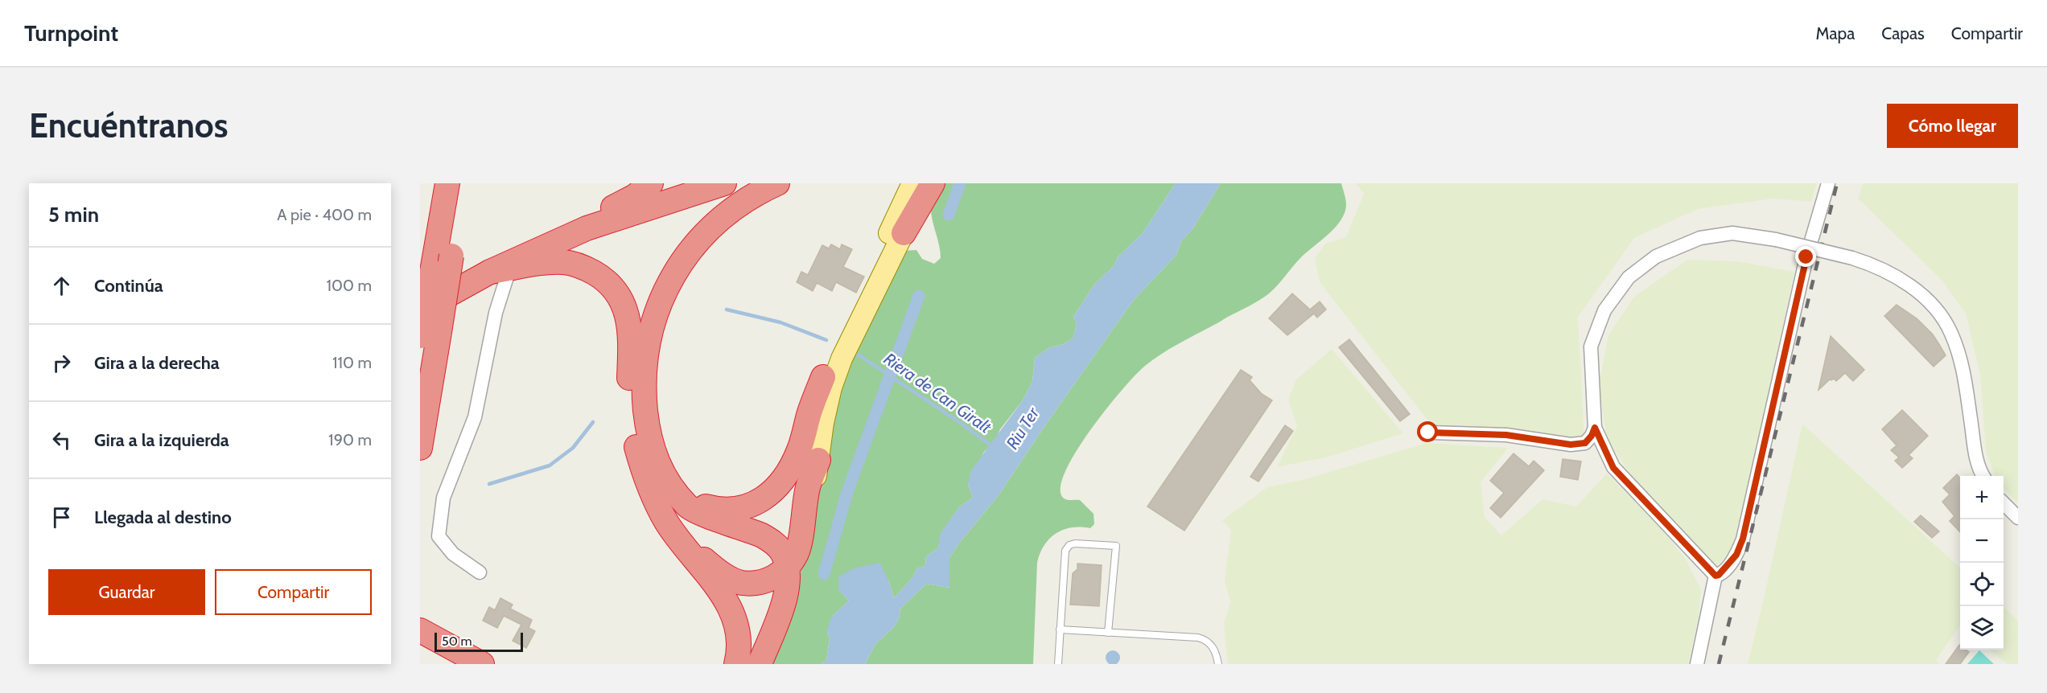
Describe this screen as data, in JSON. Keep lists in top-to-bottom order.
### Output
{
  "water": ["Riera de Can Giralt", "Riu Ter"],
  "scale_bar": "50 m",
  "page": {
    "header": "Turnpoint",
    "nav": ["Mapa", "Capas", "Compartir"],
    "buttons": [
      "Cómo llegar",
      ["Guardar", "Compartir"]
    ],
    "title": "Encuéntranos",
    "heading": ["5 min", "A pie · 400 m"],
    "list": [
      ["Continúa", "100 m"],
      ["Gira a la derecha", "110 m"],
      ["Gira a la izquierda", "190 m"],
      "Llegada al destino"
    ],
    "map_buttons": ["+", "−"],
    "scale": "50 m"
  }
}
